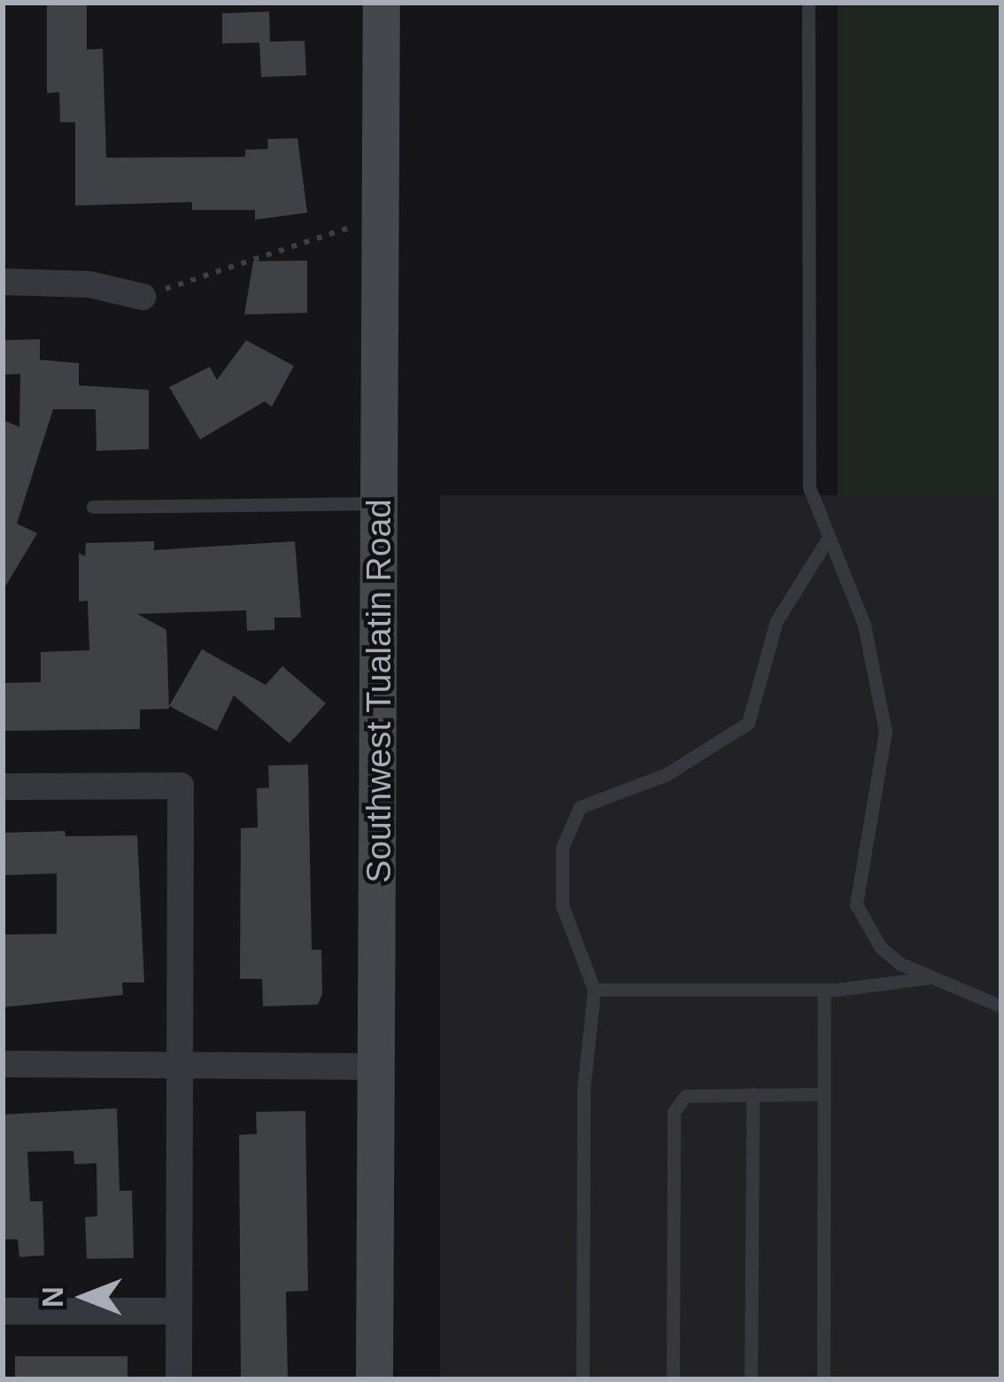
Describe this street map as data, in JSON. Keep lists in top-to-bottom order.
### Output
{
  "streets": {
    "main road": ["Southwest Tualatin Road"]
  },
  "north": "left"
}
